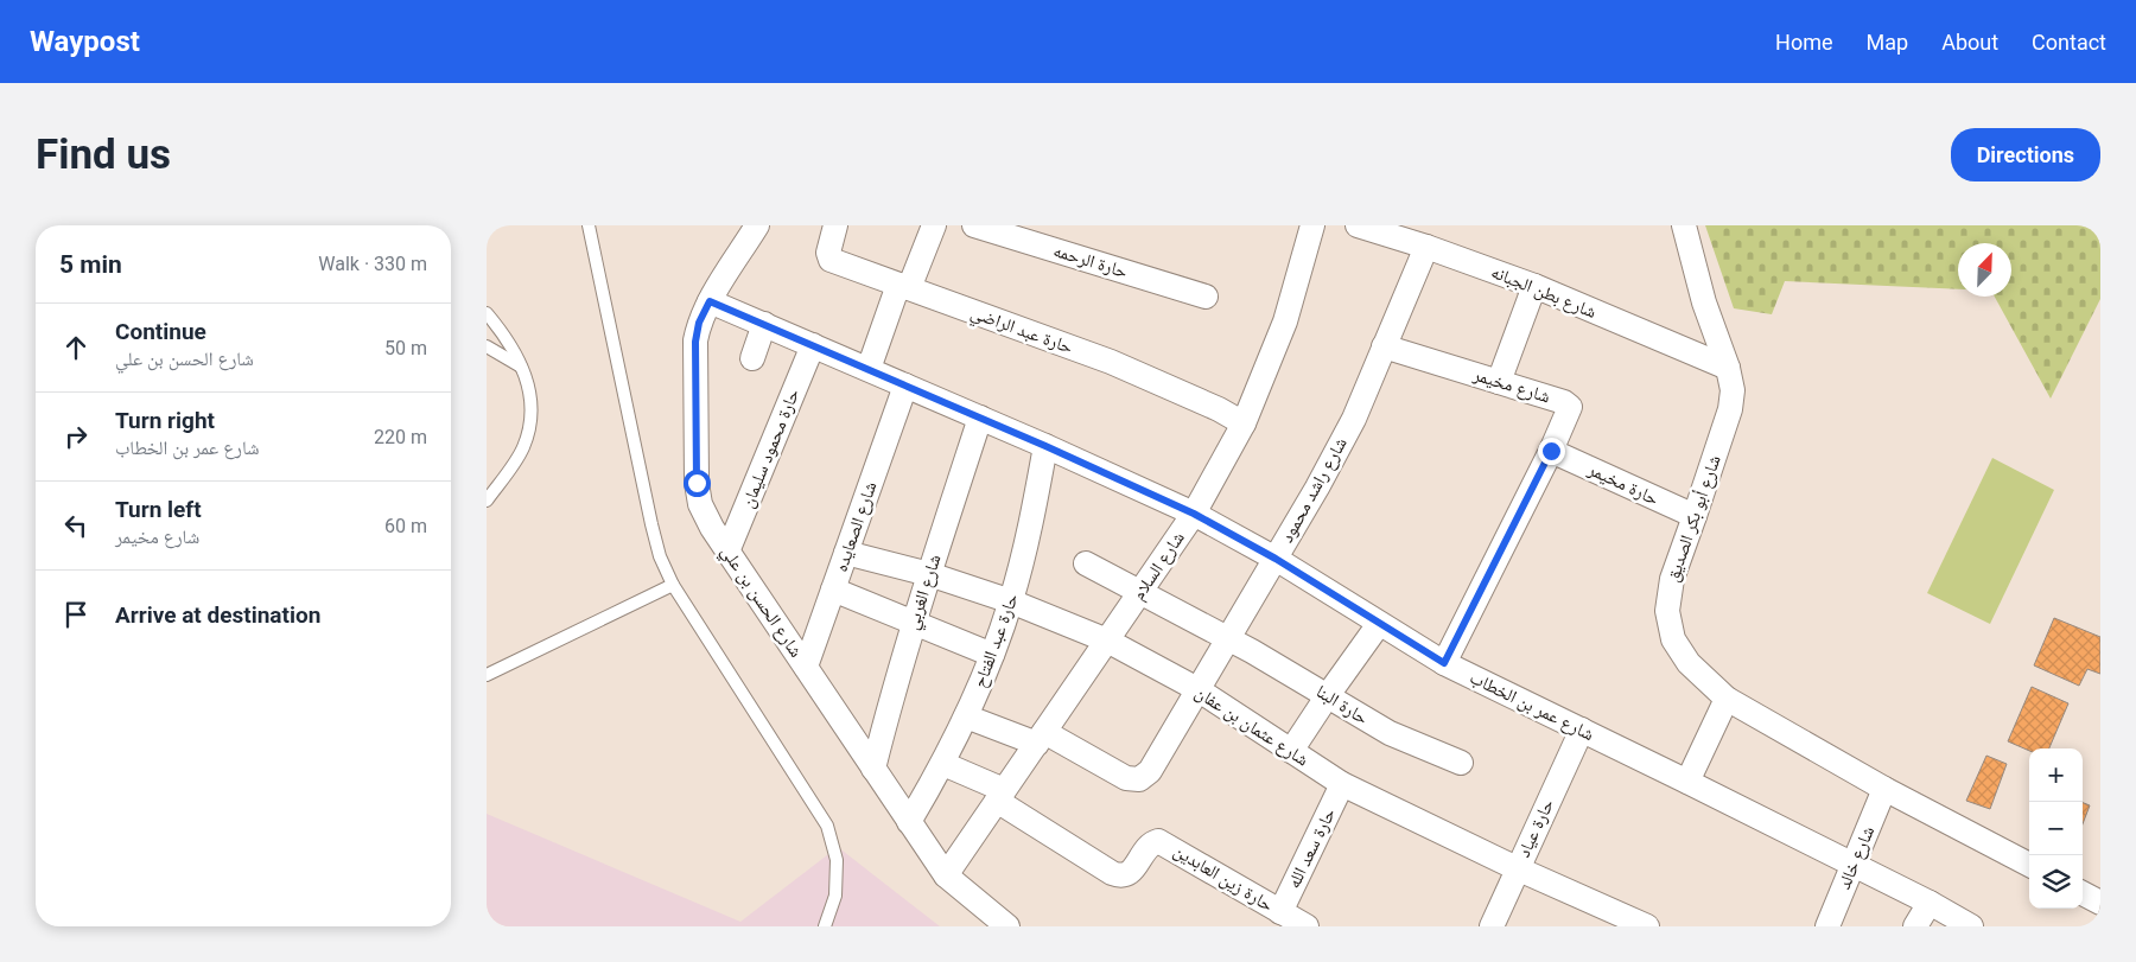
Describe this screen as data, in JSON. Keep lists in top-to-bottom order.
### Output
{
  "streets": {
    "street": [
      "حارة الرحمه",
      "شارع بطن الجبانه",
      "حارة عبد الراضي",
      "شارع مخيمر",
      "حارة محمود سليمان",
      "حارة مخيمر",
      "شارع راشد محمود",
      "شارع أبو بكر الصديق",
      "شارع الصعايده",
      "شارع السلام",
      "شارع الغربي",
      "شارع الحسن بن علي",
      "حارة عبد الفتاح",
      "حارة البنا",
      "شارع عمر بن الخطاب",
      "شارع عثمان بن عفان",
      "حارة عياد",
      "حارة سعد الله",
      "شارع خالد",
      "حارة زين العابدين"
    ]
  },
  "crossings": [
    ["شارع بطن الجبانه", "شارع راشد محمود"],
    ["شارع بطن الجبانه", "شارع أبو بكر الصديق"],
    ["حارة عبد الراضي", "شارع السلام"],
    ["شارع مخيمر", "حارة مخيمر"],
    ["شارع مخيمر", "شارع راشد محمود"],
    ["شارع مخيمر", "شارع عمر بن الخطاب"],
    ["حارة محمود سليمان", "شارع الحسن بن علي"],
    ["حارة محمود سليمان", "شارع عمر بن الخطاب"],
    ["حارة مخيمر", "شارع أبو بكر الصديق"],
    ["شارع راشد محمود", "شارع السلام"],
    ["شارع راشد محمود", "حارة البنا"],
    ["شارع راشد محمود", "شارع عمر بن الخطاب"],
    ["شارع راشد محمود", "شارع عثمان بن عفان"],
    ["شارع أبو بكر الصديق", "شارع خالد"],
    ["شارع الصعايده", "شارع الحسن بن علي"],
    ["شارع الصعايده", "شارع عمر بن الخطاب"],
    ["شارع الصعايده", "شارع عثمان بن عفان"],
    ["شارع السلام", "شارع الحسن بن علي"],
    ["شارع السلام", "حارة البنا"],
    ["شارع السلام", "شارع عمر بن الخطاب"],
    ["شارع السلام", "شارع عثمان بن عفان"],
    ["شارع السلام", "حارة زين العابدين"],
    ["شارع الغربي", "شارع الحسن بن علي"],
    ["شارع الغربي", "شارع عمر بن الخطاب"],
    ["شارع الغربي", "شارع عثمان بن عفان"],
    ["شارع الحسن بن علي", "حارة عبد الفتاح"],
    ["شارع الحسن بن علي", "شارع عمر بن الخطاب"],
    ["حارة عبد الفتاح", "شارع عمر بن الخطاب"],
    ["حارة عبد الفتاح", "شارع عثمان بن عفان"],
    ["شارع عمر بن الخطاب", "حارة عياد"],
    ["شارع عمر بن الخطاب", "شارع خالد"],
    ["شارع عثمان بن عفان", "حارة عياد"],
    ["شارع عثمان بن عفان", "حارة سعد الله"],
    ["حارة سعد الله", "حارة زين العابدين"]
  ],
  "north": "top right",
  "page": {
    "header": "Waypost",
    "nav": [
      "Home",
      "Map",
      "About",
      "Contact"
    ],
    "buttons": "Directions",
    "title": "Find us",
    "heading": ["5 min", "Walk · 330 m"],
    "list": [
      ["Continue", "شارع الحسن بن علي", "50 m"],
      ["Turn right", "شارع عمر بن الخطاب", "220 m"],
      ["Turn left", "شارع مخيمر", "60 m"],
      "Arrive at destination"
    ],
    "map_buttons": ["+", "−"]
  }
}
